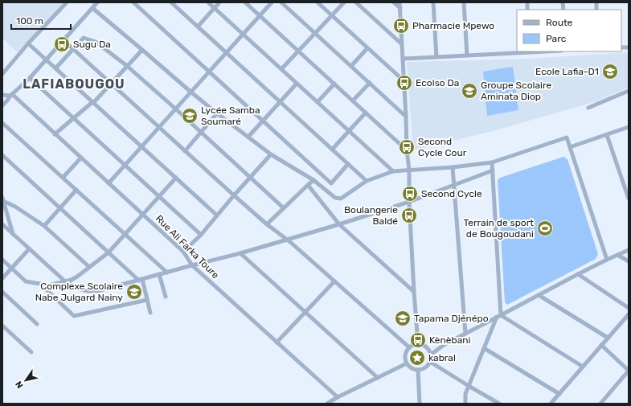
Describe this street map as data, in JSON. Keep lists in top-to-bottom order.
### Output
{
  "streets": {
    "street": ["Rue Ali Farka Toure"]
  },
  "districts": ["LAFIABOUGOU"],
  "places": {
    "bus stop": [
      "Pharmacie Mpewo",
      "Sugu Da",
      "Ecolso Da",
      "Second Cycle Cour",
      "Second Cycle",
      "Boulangerie Baldé",
      "Kènèbani"
    ],
    "school or university": [
      "Ecole Lafia-D1",
      "Groupe Scolaire Aminata Diop",
      "Lycée Samba Soumaré",
      "Complexe Scolaire Nabe Julgard Nainy",
      "Tapama Djénépo"
    ],
    "sports": ["Terrain de sport de Bougoudani"],
    "place": ["kabral"]
  },
  "legend": ["Route", "Parc"],
  "scale_bar": "100 m",
  "north": "bottom left"
}
